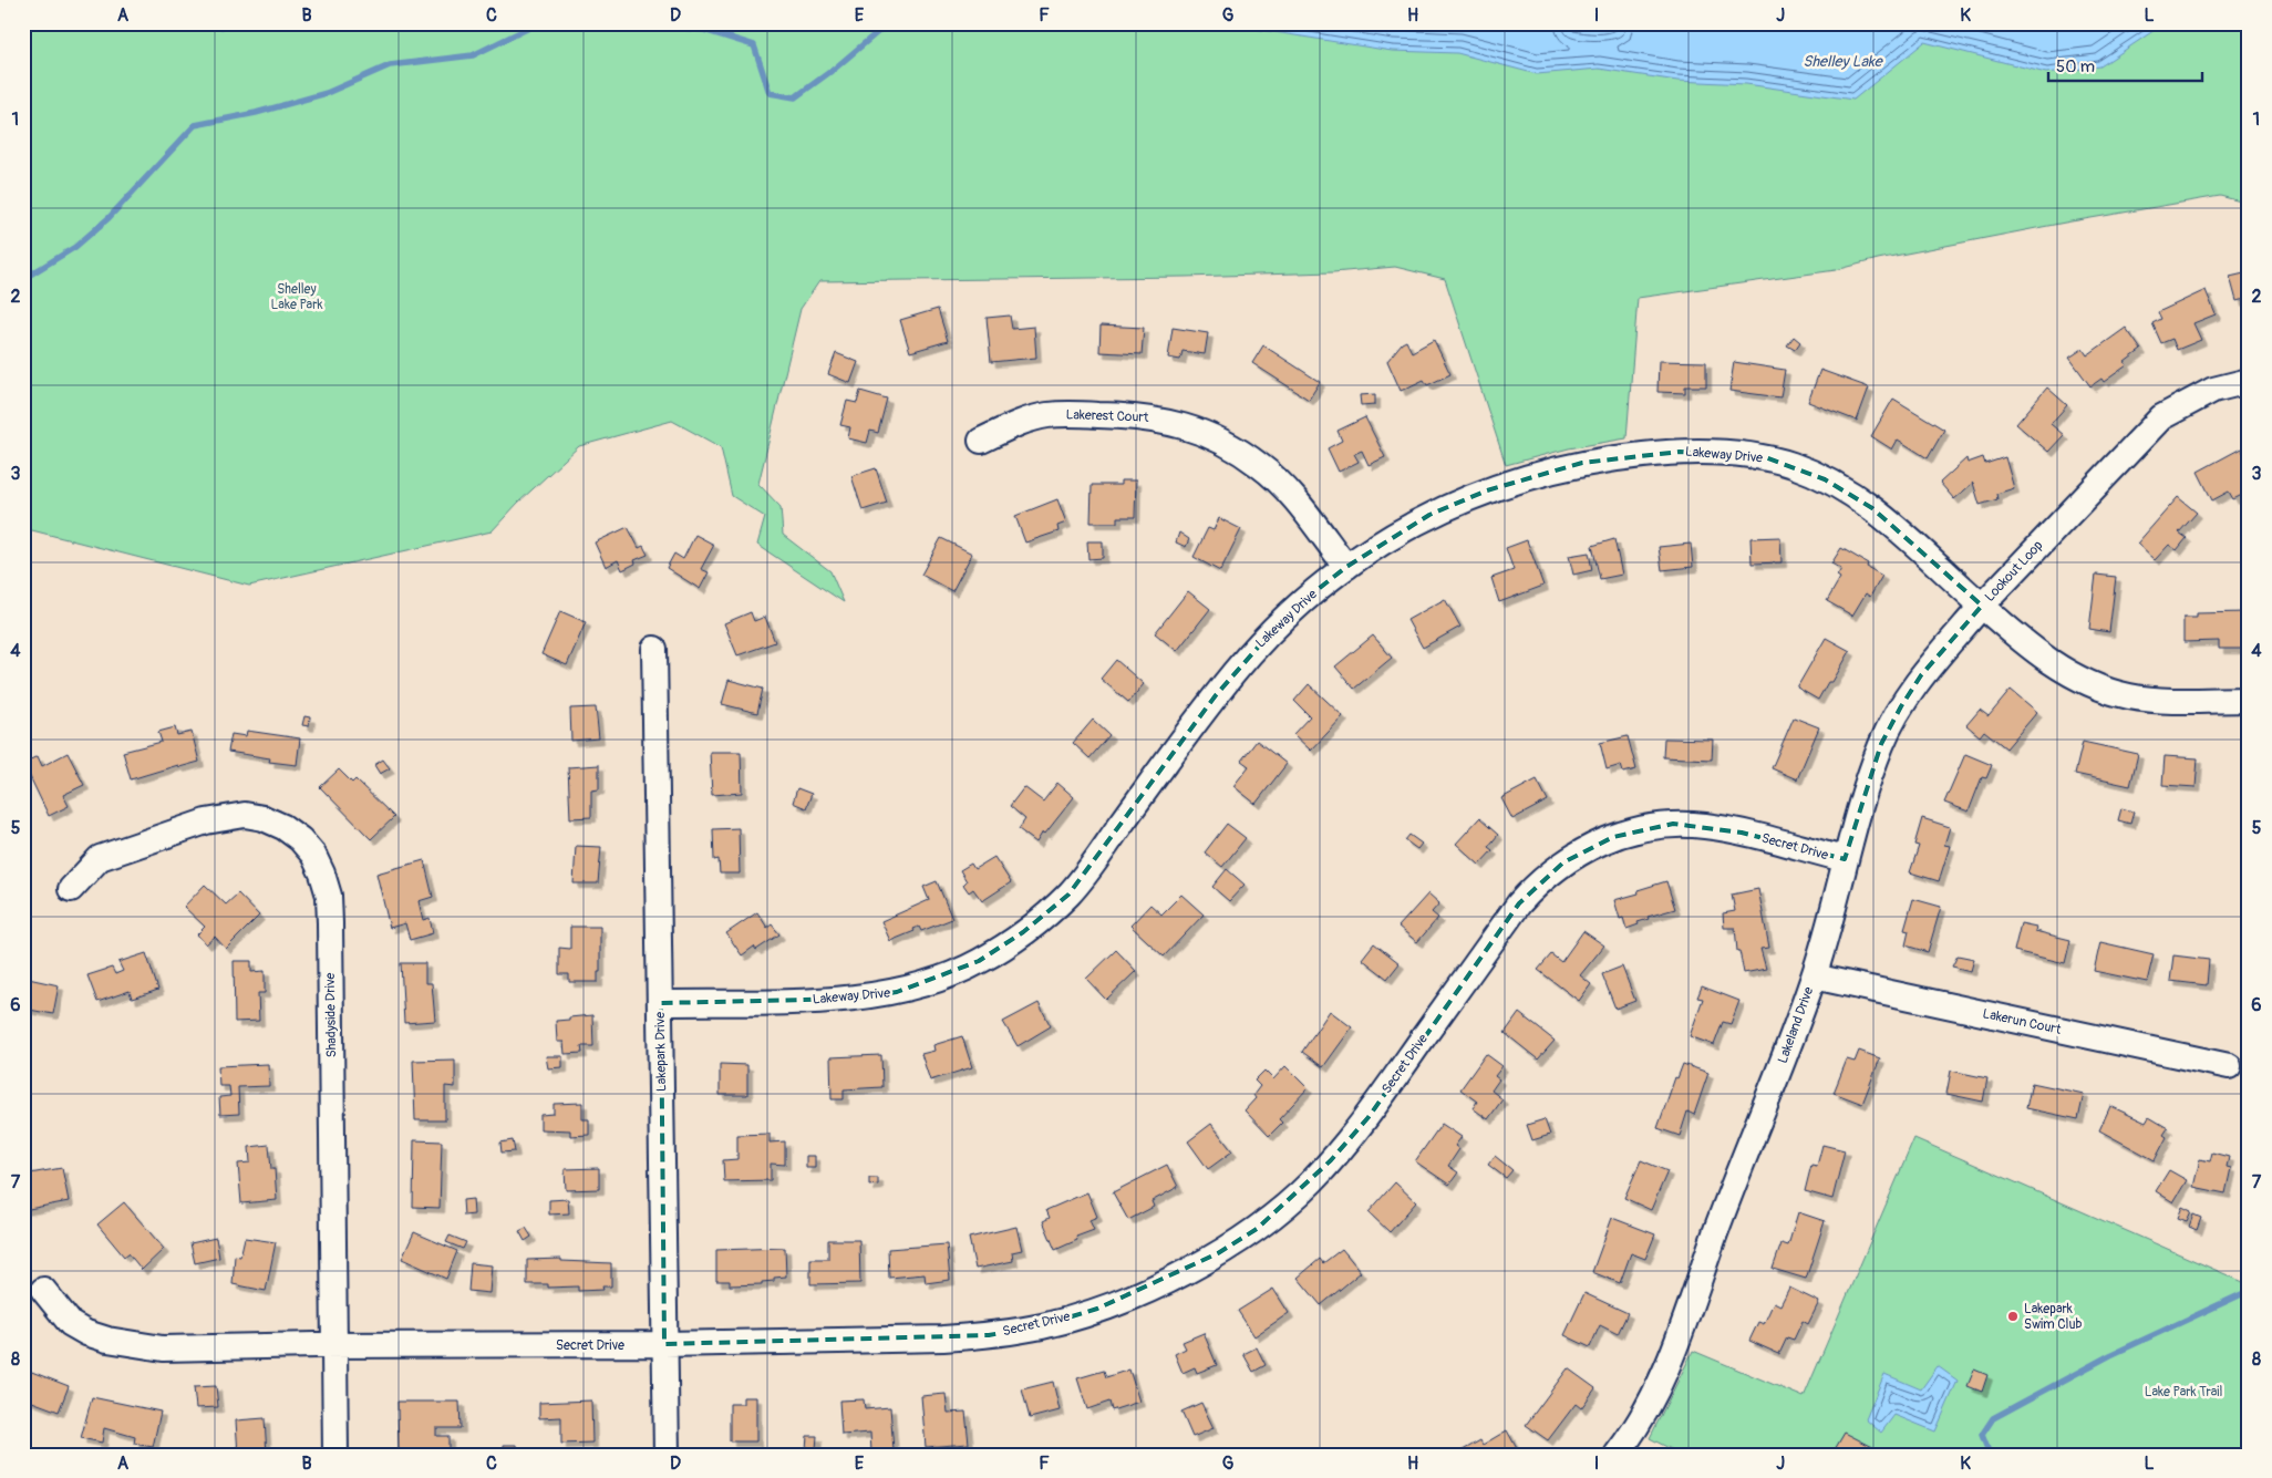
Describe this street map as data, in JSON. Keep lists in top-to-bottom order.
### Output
{
  "streets": {
    "street": [
      "Lakerest Court",
      "Lakeway Drive",
      "Lookout Loop",
      "Secret Drive",
      "Shadyside Drive",
      "Lakerun Court",
      "Lakeland Drive",
      "Lakepark Drive"
    ]
  },
  "crossings": [
    ["Lakerest Court", "Lakeway Drive"],
    ["Lakeway Drive", "Lookout Loop"],
    ["Lakeway Drive", "Lakeland Drive"],
    ["Lakeway Drive", "Lakepark Drive"],
    ["Lookout Loop", "Lakeland Drive"],
    ["Secret Drive", "Shadyside Drive"],
    ["Secret Drive", "Lakeland Drive"],
    ["Secret Drive", "Lakepark Drive"],
    ["Lakerun Court", "Lakeland Drive"]
  ],
  "water": ["Shelley Lake"],
  "parks": ["Shelley Lake Park", "Lake Park Trail"],
  "places": ["Lakepark Swim Club"],
  "scale_bar": "50 m",
  "grid": {
    "columns": [
      "A",
      "B",
      "C",
      "D",
      "E",
      "F",
      "G",
      "H",
      "I",
      "J",
      "K",
      "L"
    ],
    "rows": [
      "1",
      "2",
      "3",
      "4",
      "5",
      "6",
      "7",
      "8"
    ]
  }
}
